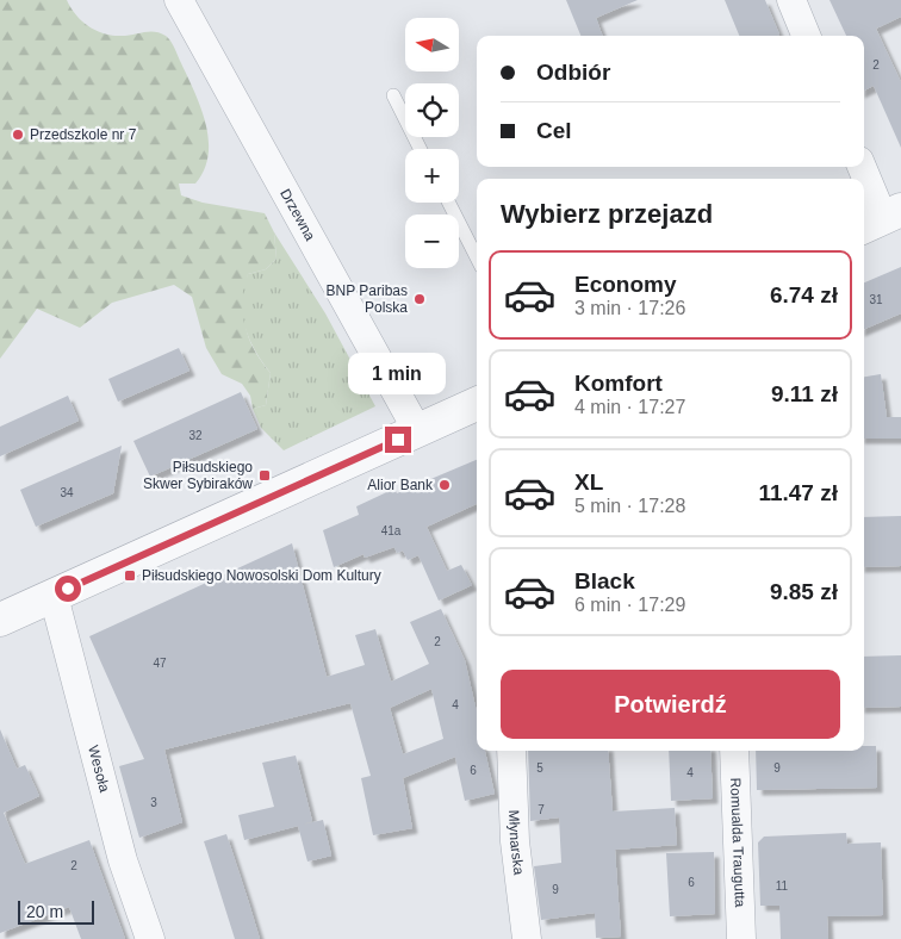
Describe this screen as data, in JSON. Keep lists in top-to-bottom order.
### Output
{
  "streets": {
    "street": [
      "Drzewna",
      "Wesoła",
      "Młynarska",
      "Romualda Traugutta"
    ]
  },
  "places": {
    "other": ["Przedszkole nr 7", "BNP Paribas Polska", "Alior Bank"],
    "transit": ["Piłsudskiego Skwer Sybiraków", "Piłsudskiego Nowosolski Dom Kultury"]
  },
  "house_numbers": [
    "2",
    "31",
    "32",
    "34",
    "41a",
    "2",
    "47",
    "4",
    "5",
    "9",
    "6",
    "4",
    "3",
    "7",
    "2",
    "6",
    "11",
    "9"
  ],
  "scale_bar": "20 m",
  "north": "left",
  "page": {
    "map_buttons": ["+", "−"],
    "banner": ["Odbiór", "Cel"],
    "heading": "Wybierz przejazd",
    "list": [
      {
        "name": "Economy",
        "note": "3 min · 17:26",
        "value": "6.74 zł"
      },
      {
        "name": "Komfort",
        "note": "4 min · 17:27",
        "value": "9.11 zł"
      },
      {
        "name": "XL",
        "note": "5 min · 17:28",
        "value": "11.47 zł"
      },
      {
        "name": "Black",
        "note": "6 min · 17:29",
        "value": "9.85 zł"
      }
    ],
    "bubble": "1 min",
    "buttons": "Potwierdź",
    "scale": "20 m"
  }
}
